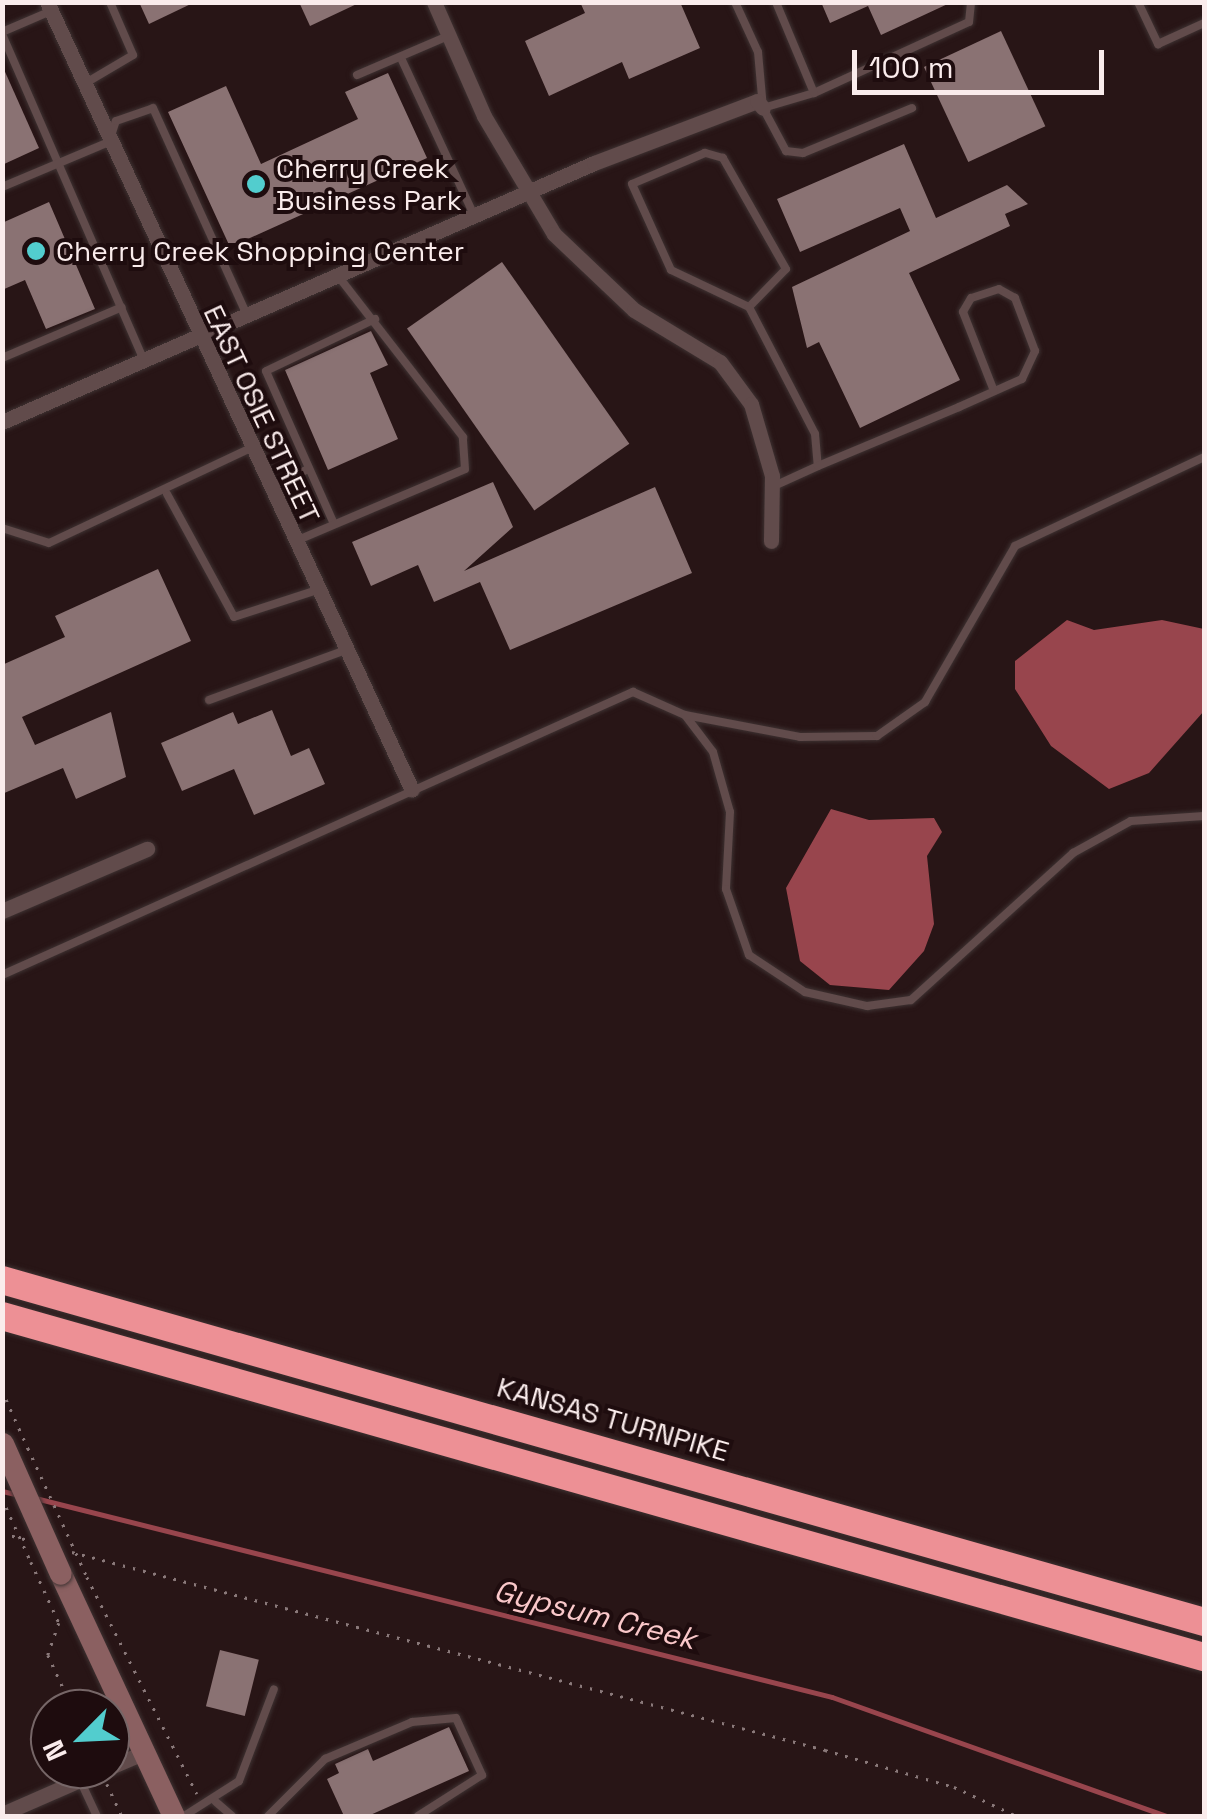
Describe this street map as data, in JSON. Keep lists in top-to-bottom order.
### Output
{
  "streets": {
    "highway": ["KANSAS TURNPIKE"],
    "street": ["EAST OSIE STREET"]
  },
  "water": ["Gypsum Creek"],
  "places": ["Cherry Creek Business Park", "Cherry Creek Shopping Center"],
  "scale_bar": "100 m",
  "north": "bottom left"
}
